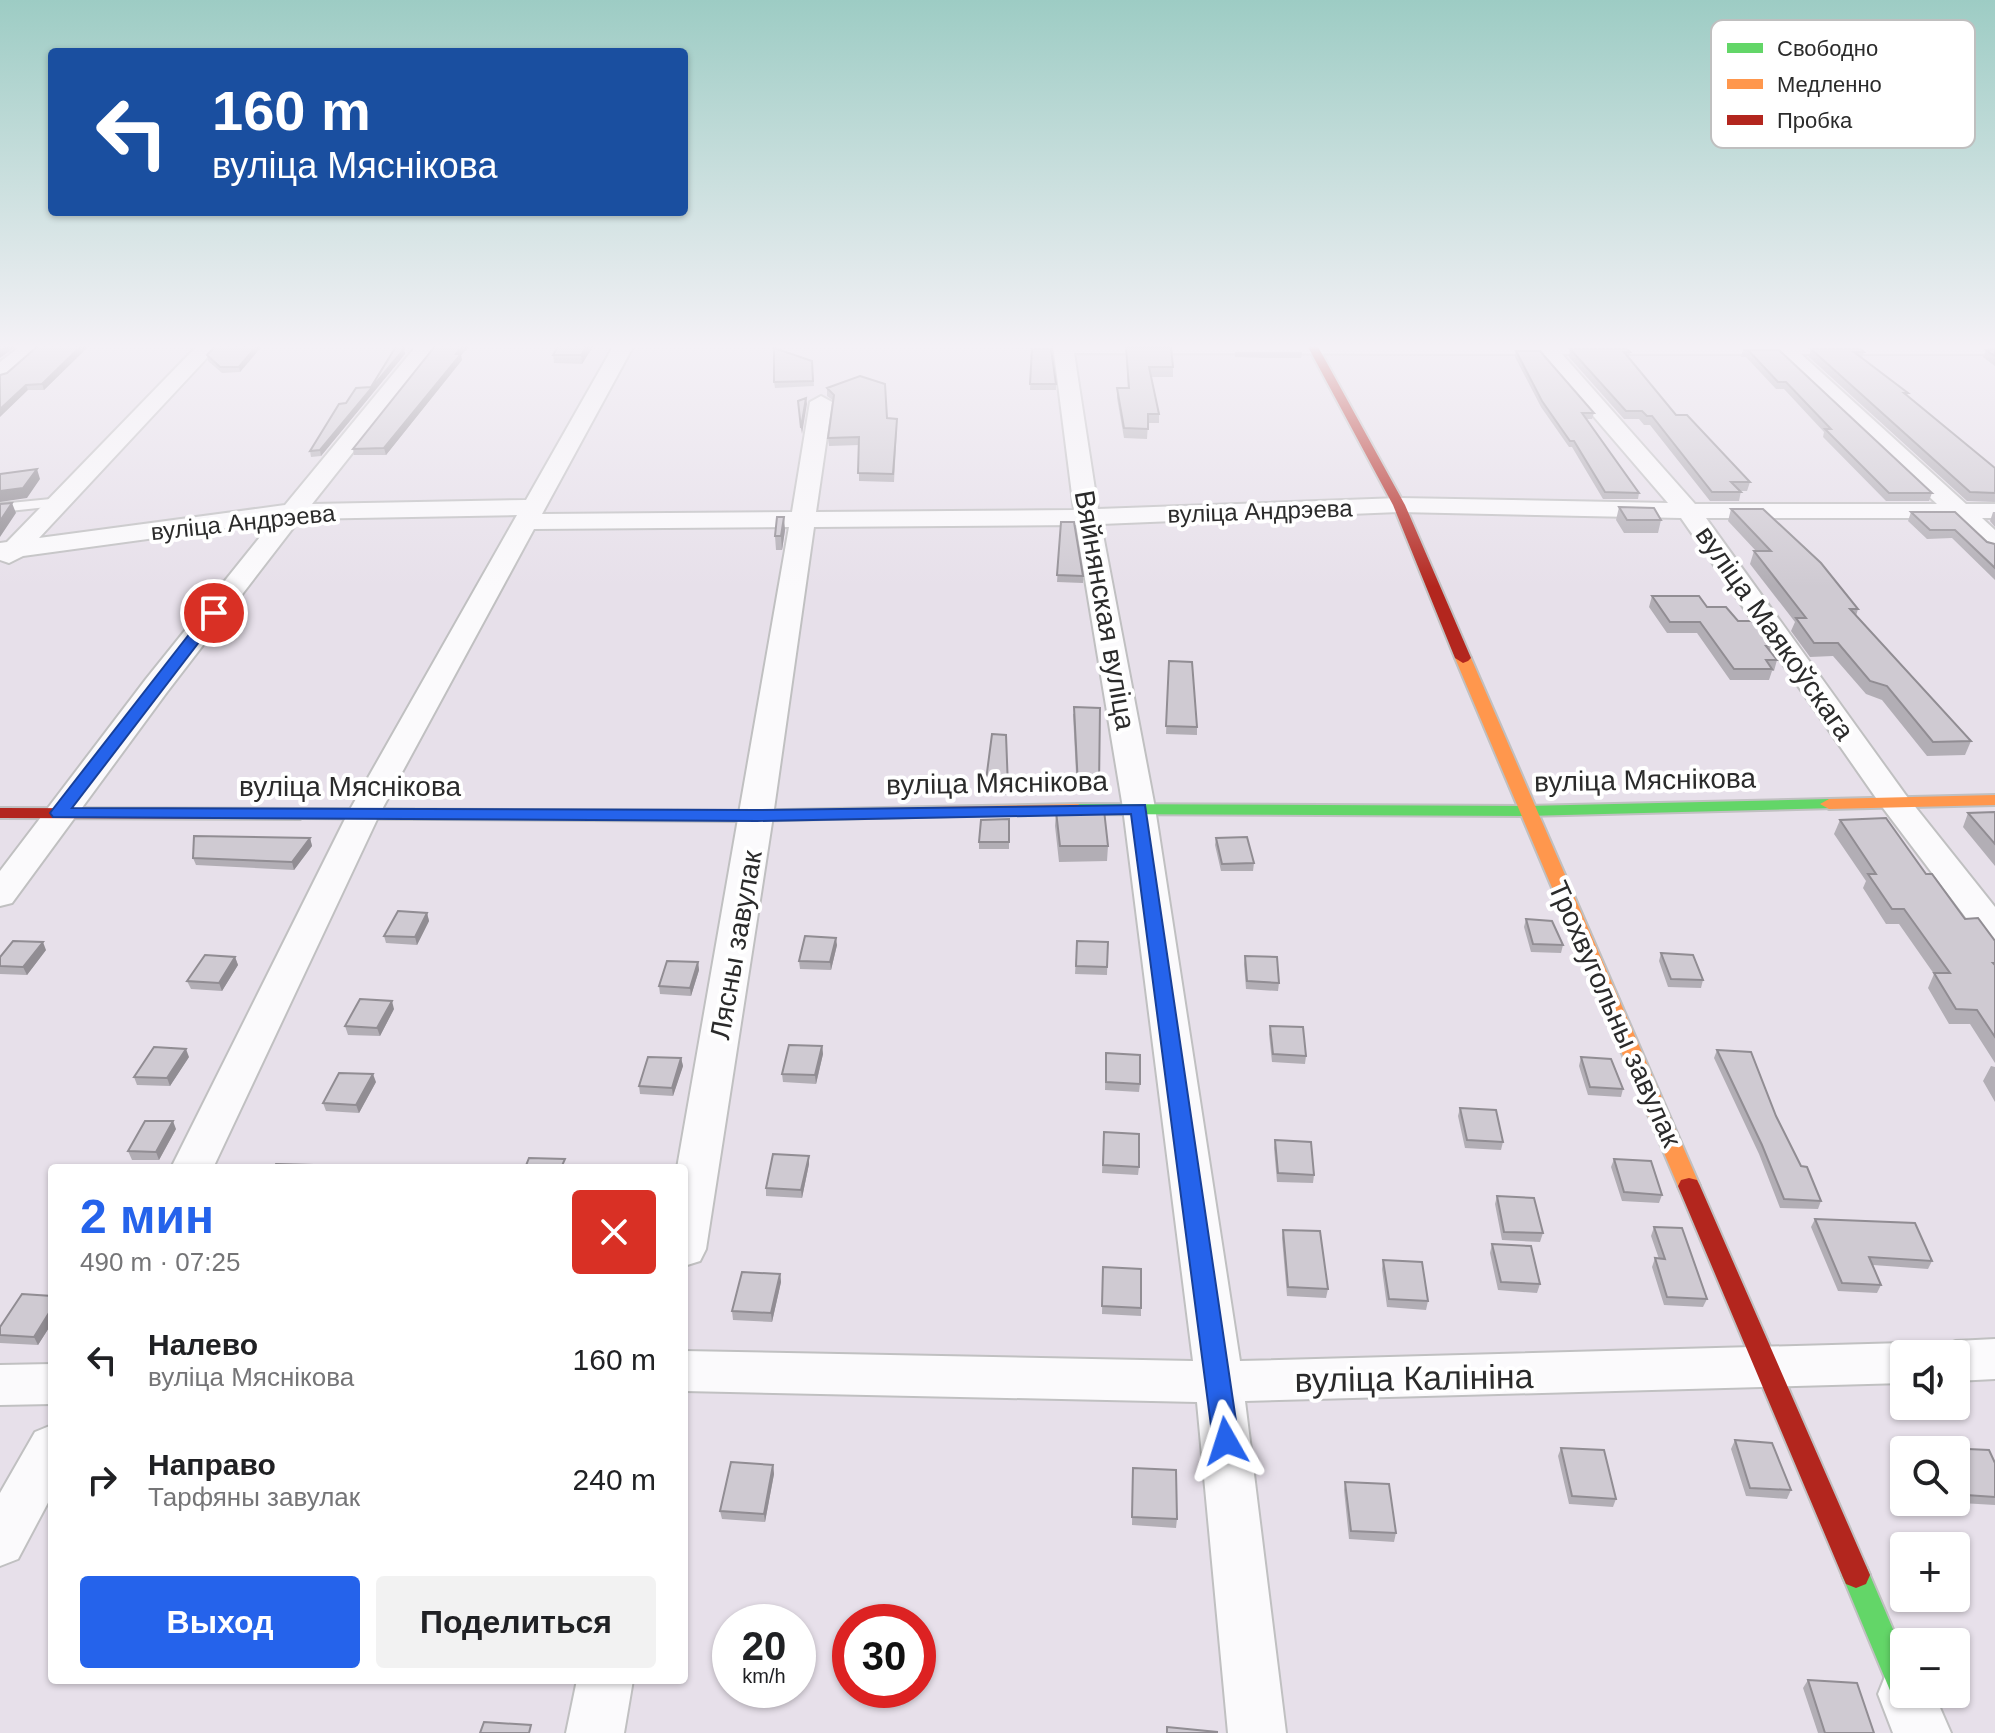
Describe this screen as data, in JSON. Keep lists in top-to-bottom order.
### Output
{
  "streets": {
    "street": [
      "вуліца Андрэева",
      "Вяйнянская вуліца",
      "вуліца Маякоўскага",
      "вуліца Мяснікова",
      "Лясны завулак",
      "Трохвугольны завулак",
      "вуліца Калініна"
    ]
  },
  "crossings": [
    ["вуліца Андрэева", "Вяйнянская вуліца"],
    ["вуліца Андрэева", "вуліца Маякоўскага"],
    ["вуліца Андрэева", "Лясны завулак"],
    ["вуліца Андрэева", "Трохвугольны завулак"],
    ["Вяйнянская вуліца", "вуліца Мяснікова"],
    ["Вяйнянская вуліца", "вуліца Калініна"],
    ["вуліца Маякоўскага", "вуліца Мяснікова"],
    ["вуліца Мяснікова", "Лясны завулак"],
    ["вуліца Мяснікова", "Трохвугольны завулак"],
    ["Трохвугольны завулак", "вуліца Калініна"]
  ],
  "legend": ["Свободно", "Медленно", "Пробка"],
  "page": {
    "turn": ["160 m", "вуліца Мяснікова"],
    "heading": ["2 мин", "490 m · 07:25"],
    "list": [
      {
        "name": "Налево",
        "note": "вуліца Мяснікова",
        "value": "160 m"
      },
      {
        "name": "Направо",
        "note": "Тарфяны завулак",
        "value": "240 m"
      }
    ],
    "map_buttons": ["+", "−"],
    "buttons": ["Выход", "Поделиться"],
    "speed": "20 km/h",
    "limit": "30"
  }
}
